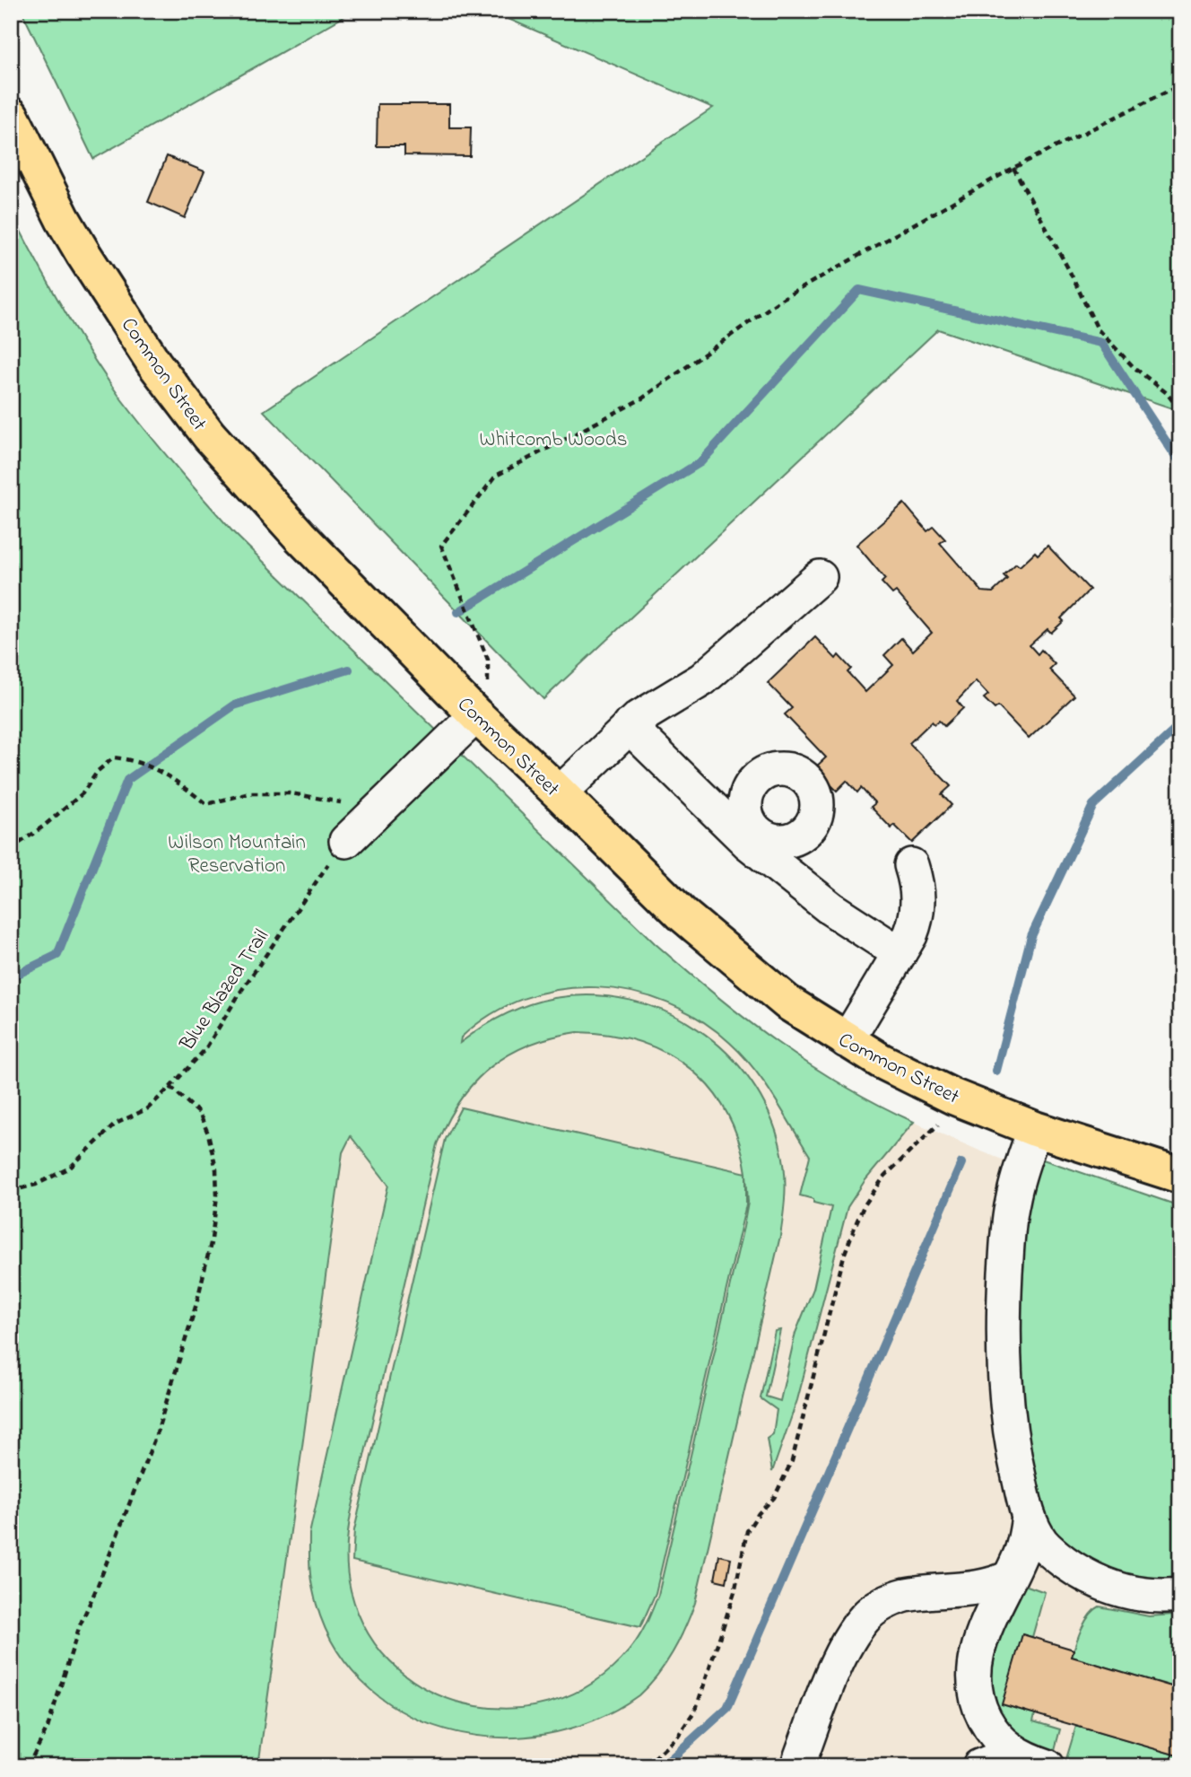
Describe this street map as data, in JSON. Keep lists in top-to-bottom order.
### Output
{
  "streets": {
    "main road": ["Common Street"],
    "path": ["Blue Blazed Trail"]
  },
  "parks": ["Whitcomb Woods", "Wilson Mountain Reservation"]
}
